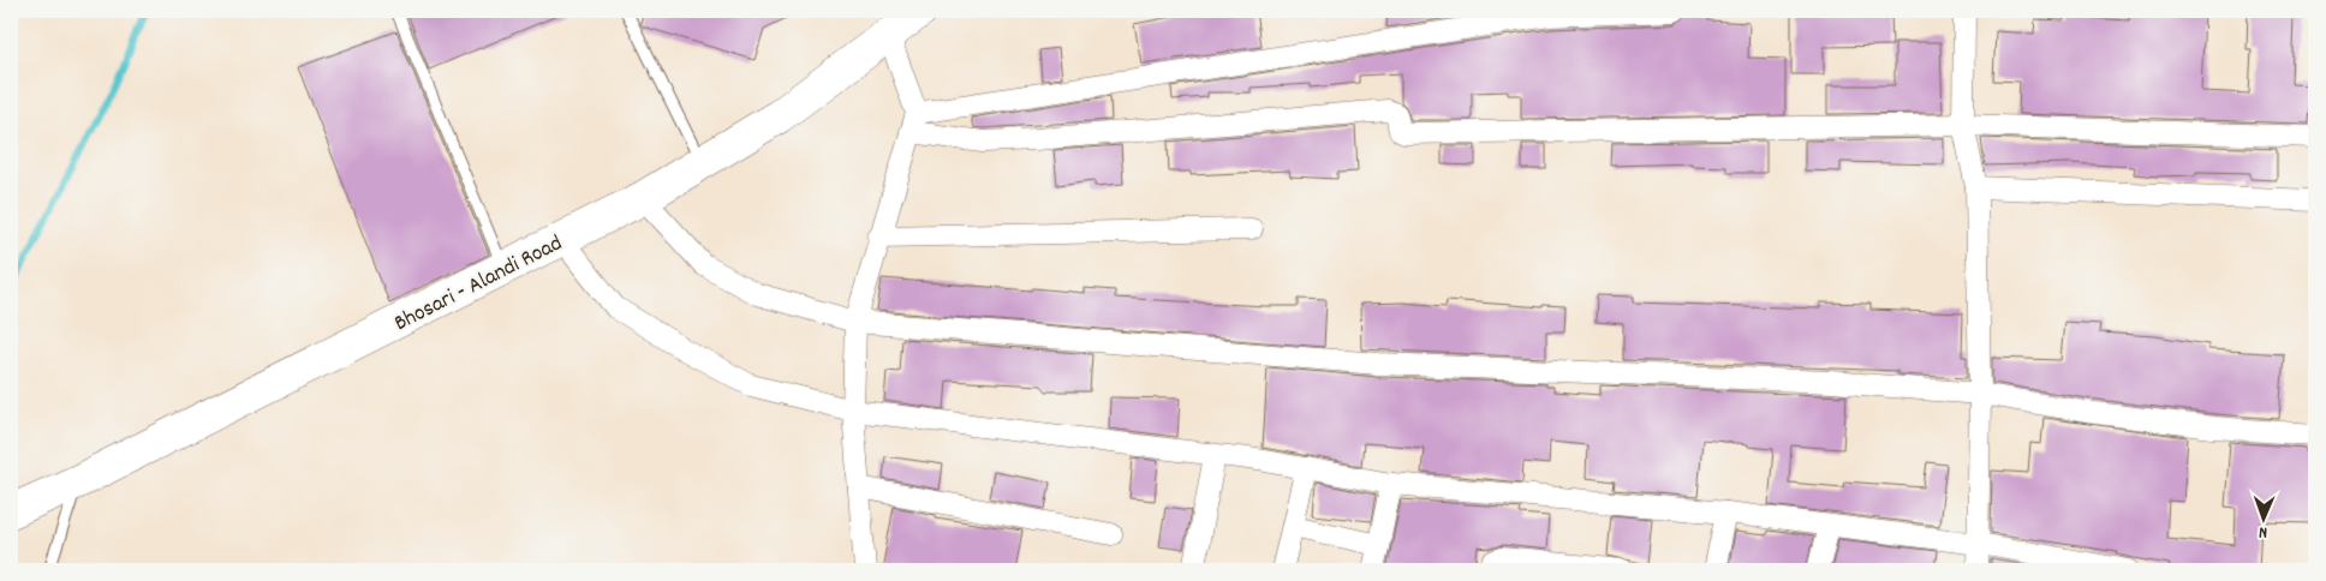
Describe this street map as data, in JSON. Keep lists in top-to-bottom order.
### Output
{
  "streets": {
    "main road": ["Bhosari - Alandi Road"]
  },
  "north": "bottom"
}
